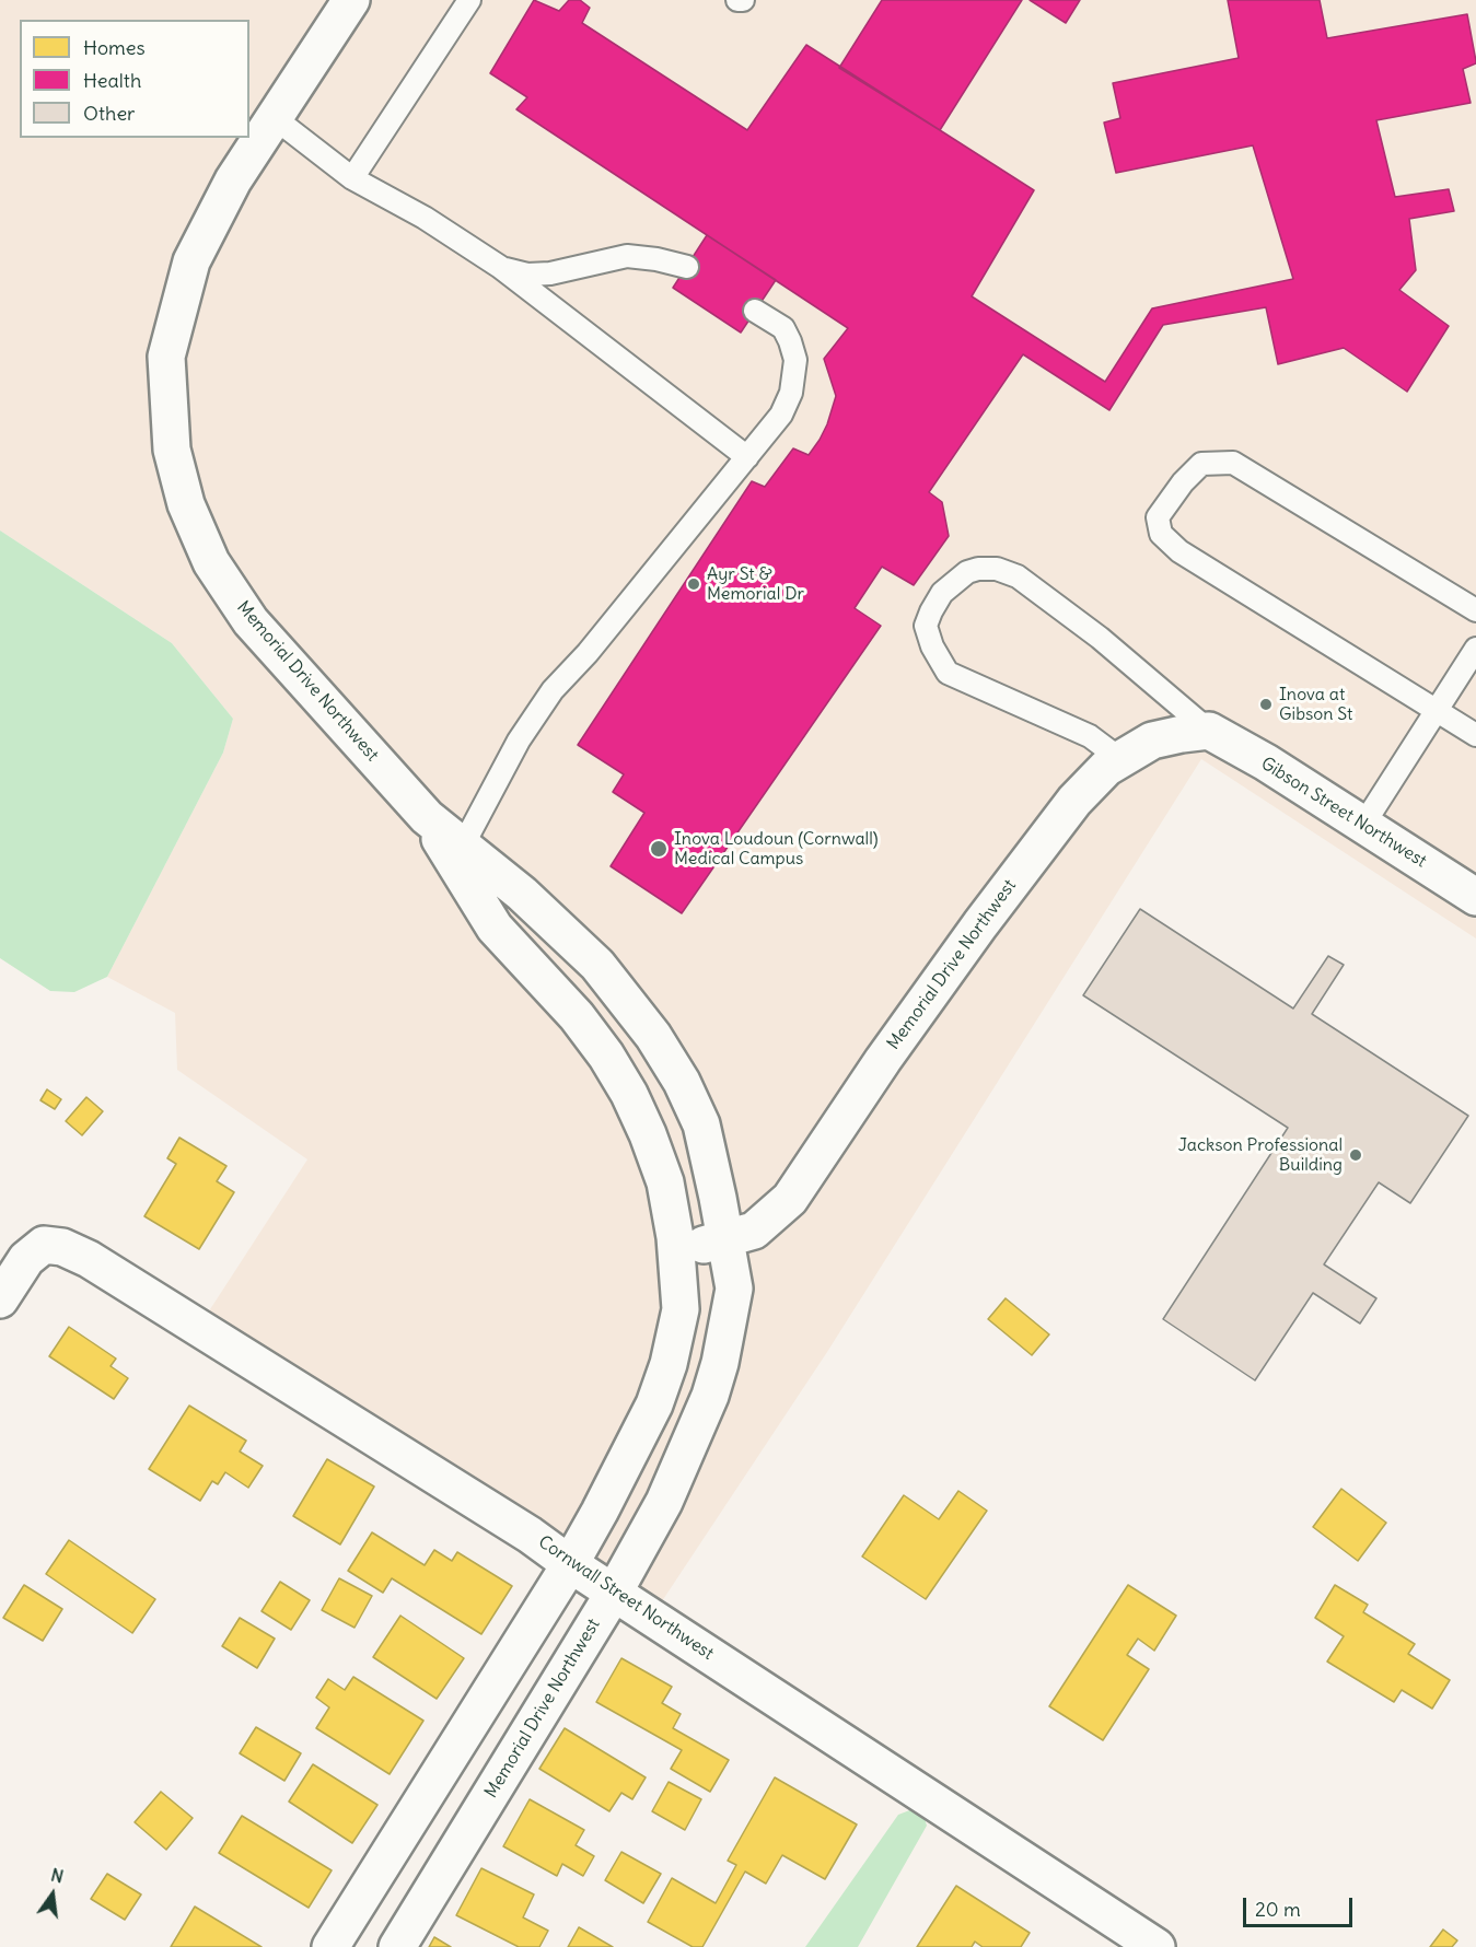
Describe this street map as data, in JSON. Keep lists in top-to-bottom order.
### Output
{
  "streets": {
    "street": ["Memorial Drive Northwest", "Gibson Street Northwest", "Cornwall Street Northwest"]
  },
  "crossings": [
    ["Memorial Drive Northwest", "Gibson Street Northwest"],
    ["Memorial Drive Northwest", "Cornwall Street Northwest"]
  ],
  "places": [
    "Ayr St & Memorial Dr",
    "Inova at Gibson St",
    "Inova Loudoun (Cornwall) Medical Campus",
    "Jackson Professional Building"
  ],
  "legend": ["Homes", "Health", "Other"],
  "scale_bar": "20 m",
  "north": "top"
}
